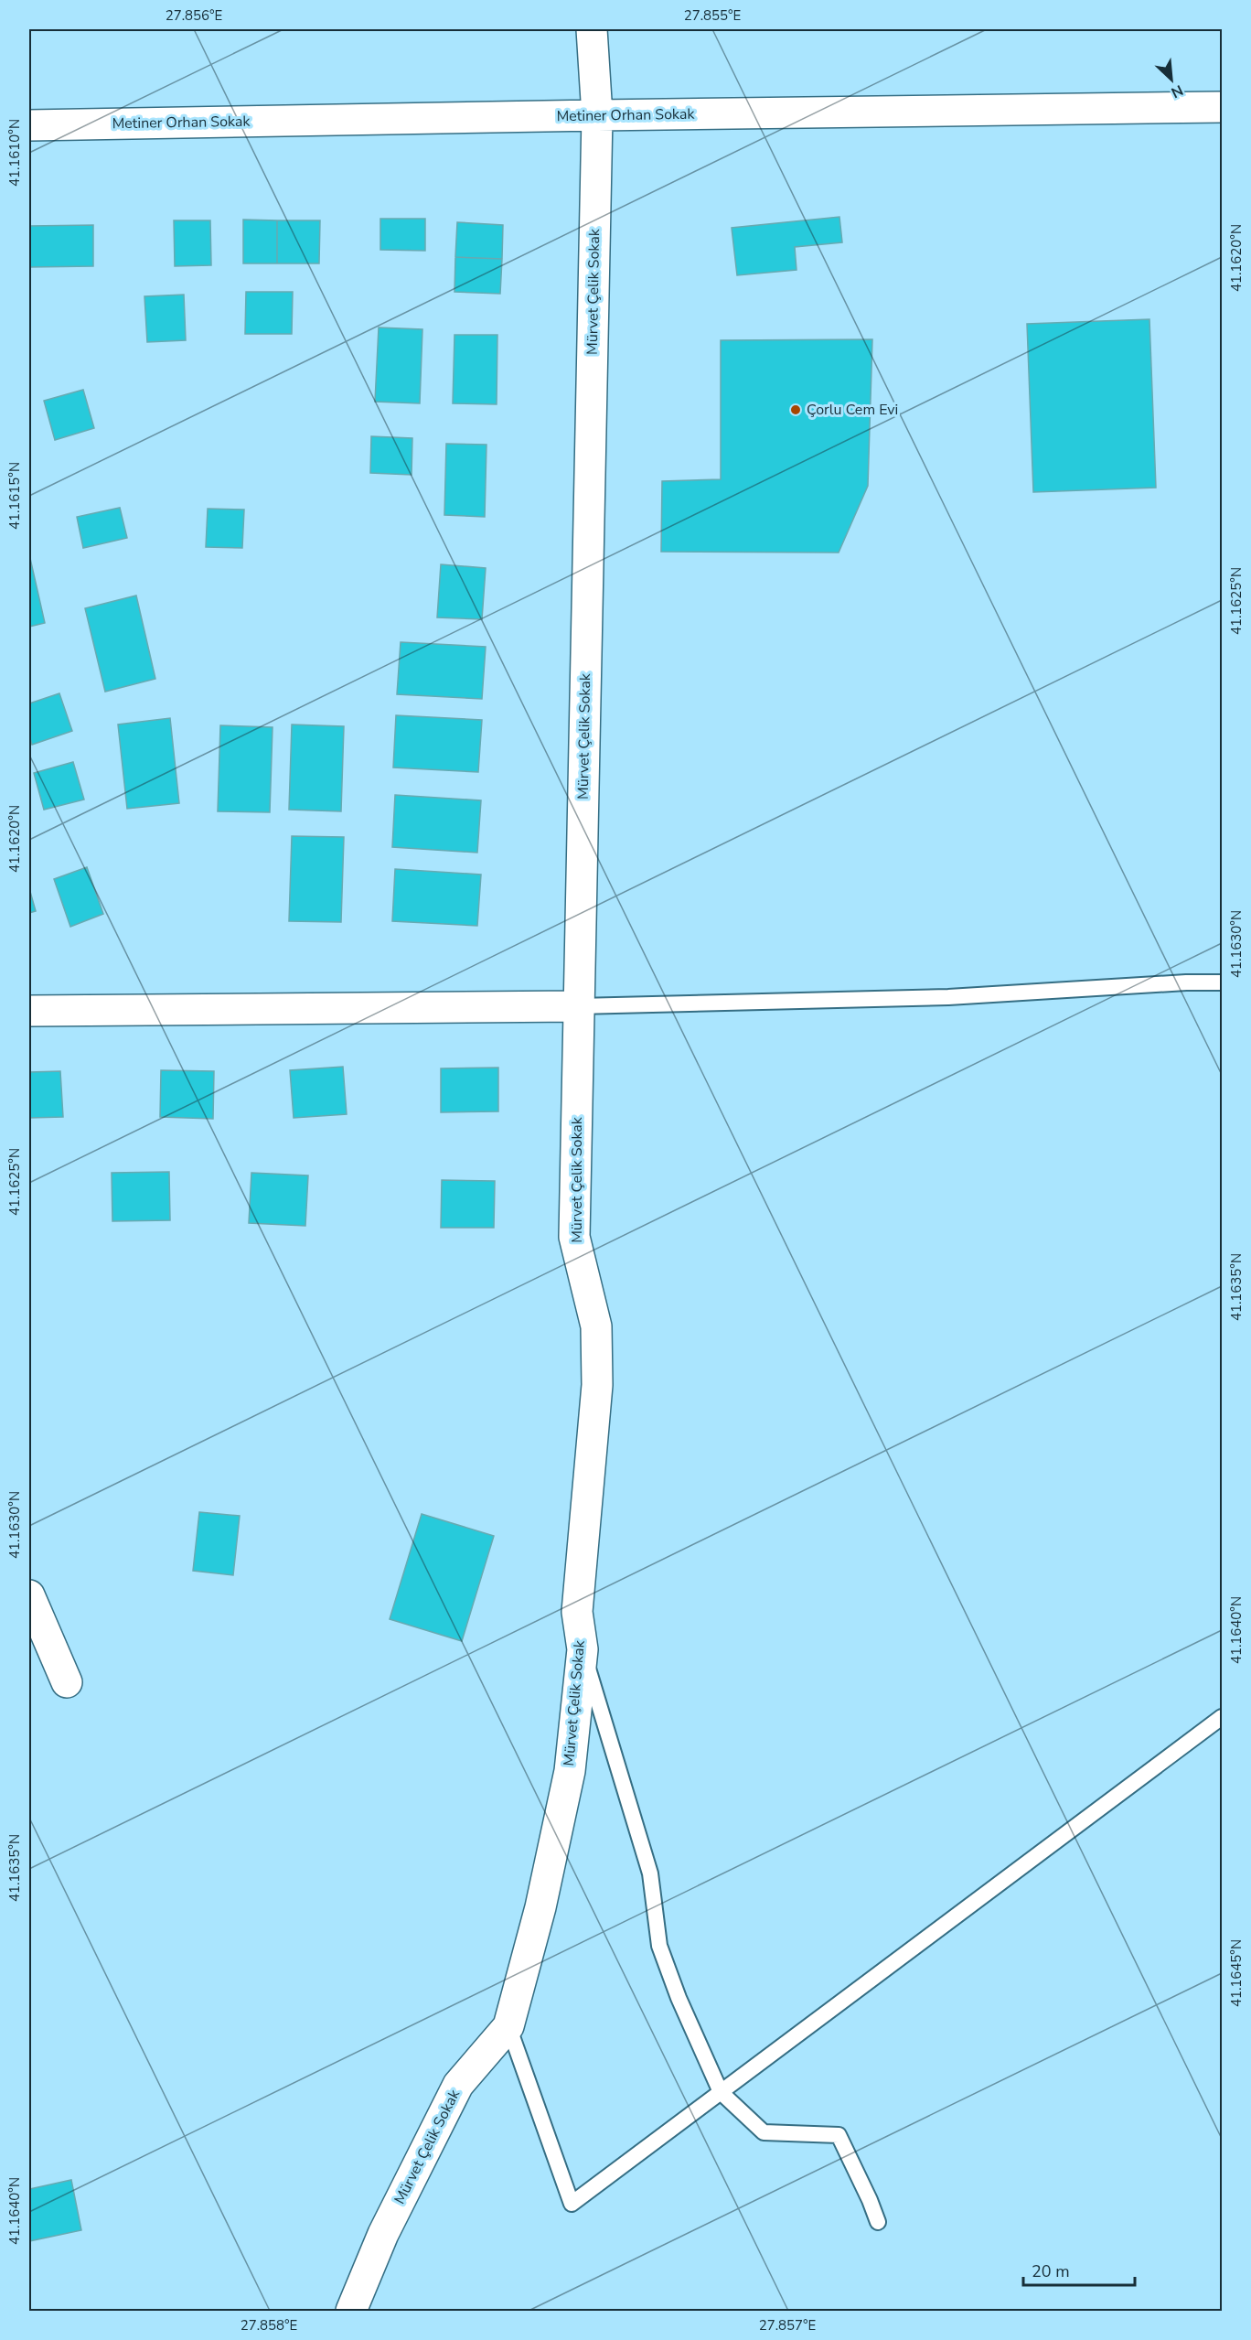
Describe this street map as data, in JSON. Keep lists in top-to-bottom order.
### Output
{
  "streets": {
    "street": ["Metiner Orhan Sokak", "Mürvet Çelik Sokak"]
  },
  "crossings": [
    ["Metiner Orhan Sokak", "Mürvet Çelik Sokak"]
  ],
  "places": ["Çorlu Cem Evi"],
  "scale_bar": "20 m",
  "north": "bottom right",
  "coordinates": [
    "27.856°E",
    "27.855°E",
    "41.1610°N",
    "41.1620°N",
    "41.1615°N",
    "41.1625°N",
    "41.1630°N",
    "41.1635°N",
    "41.1640°N",
    "41.1645°N",
    "27.858°E",
    "27.857°E"
  ]
}
